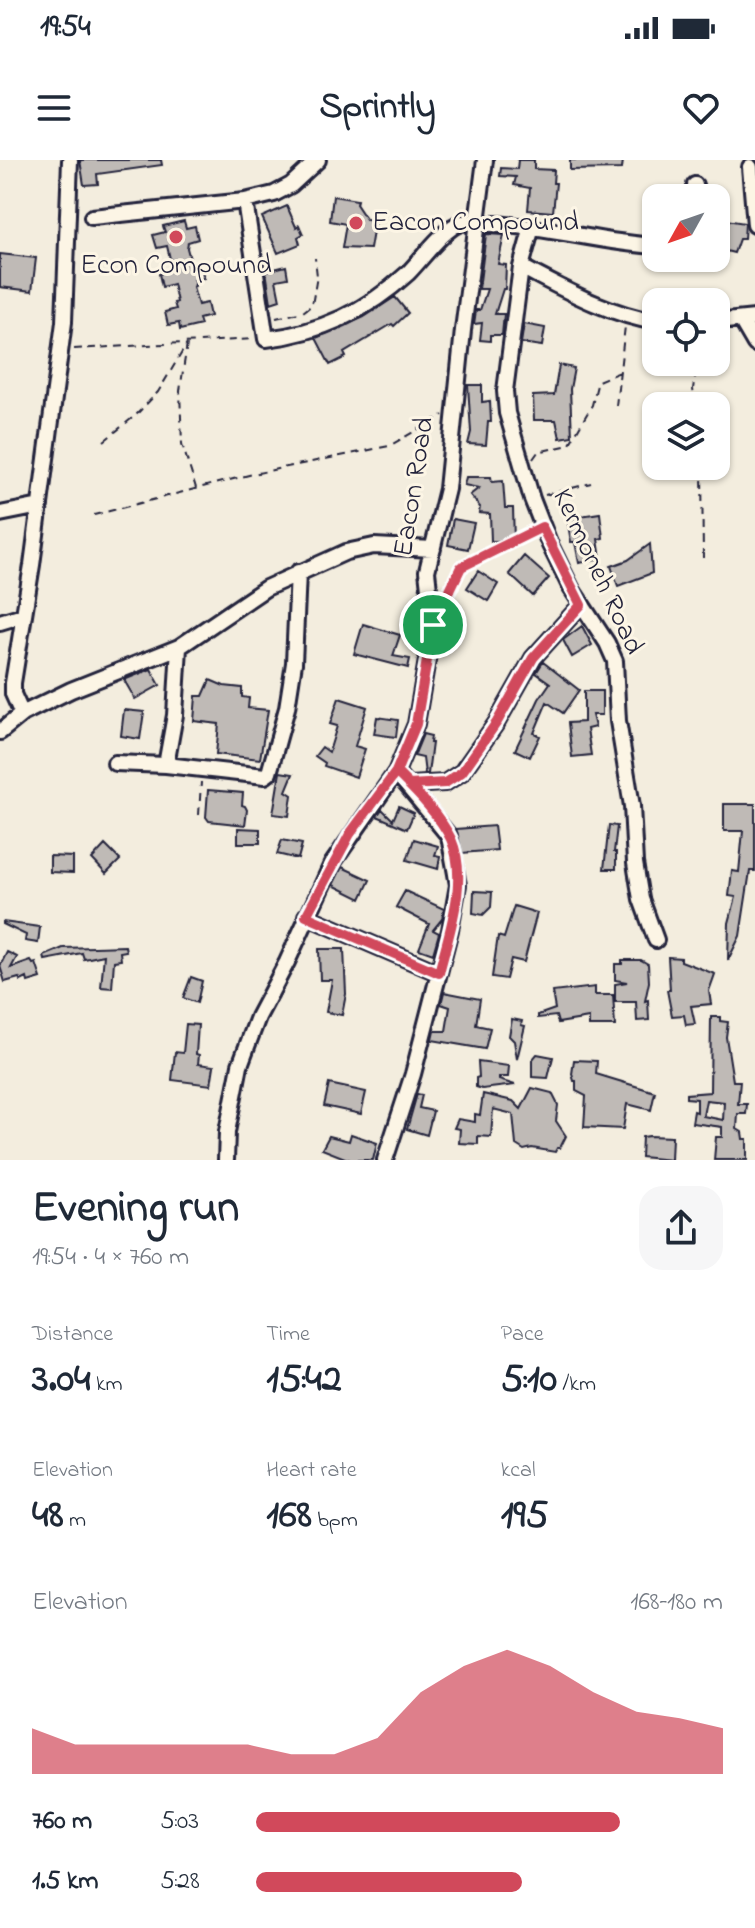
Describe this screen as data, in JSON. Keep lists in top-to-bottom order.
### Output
{
  "streets": {
    "street": ["Eacon Road", "Kermoneh Road"]
  },
  "places": ["Eacon Compound", "Econ Compound"],
  "north": "bottom left",
  "page": {
    "status": "19:54",
    "header": "Sprintly",
    "heading": ["Evening run", "19:54 · 4 × 760 m"],
    "stats": [
      ["Distance", "3.04 km"],
      ["Time", "15:42"],
      ["Pace", "5:10 /km"],
      ["Elevation", "48 m"],
      ["Heart rate", "168 bpm"],
      ["kcal", "195"]
    ],
    "chart": ["Elevation", "168–180 m"],
    "list": [
      {
        "name": "760 m",
        "note": "5:03"
      },
      {
        "name": "1.5 km",
        "note": "5:28"
      }
    ]
  }
}
